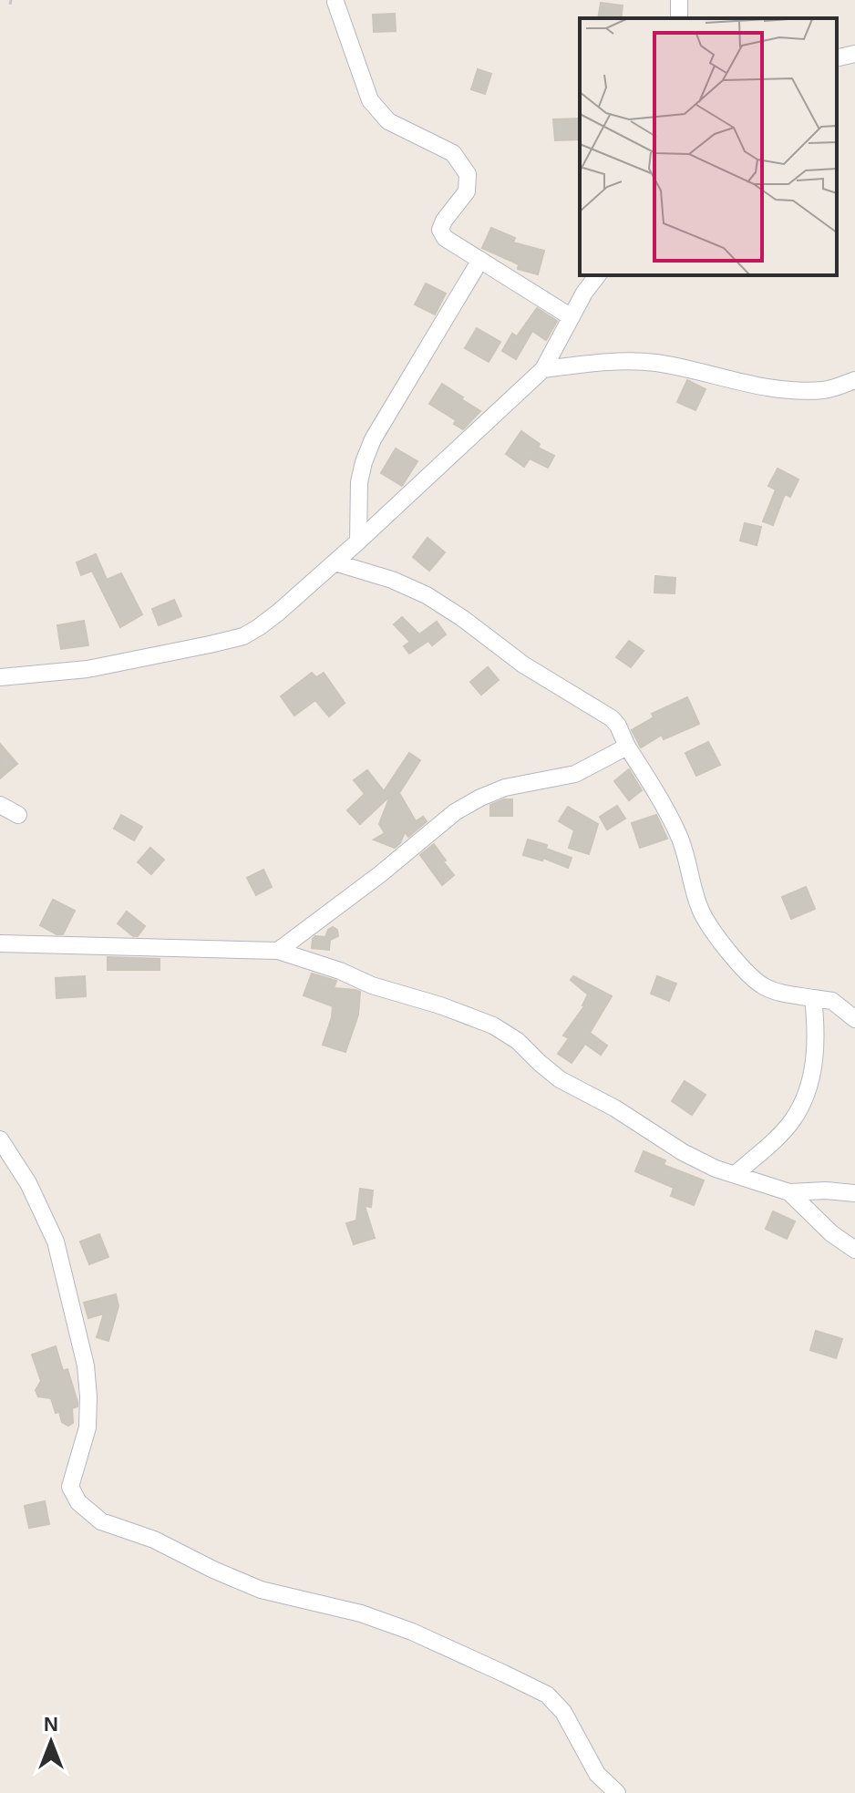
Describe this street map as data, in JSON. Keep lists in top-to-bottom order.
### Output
{
  "north": "top"
}
